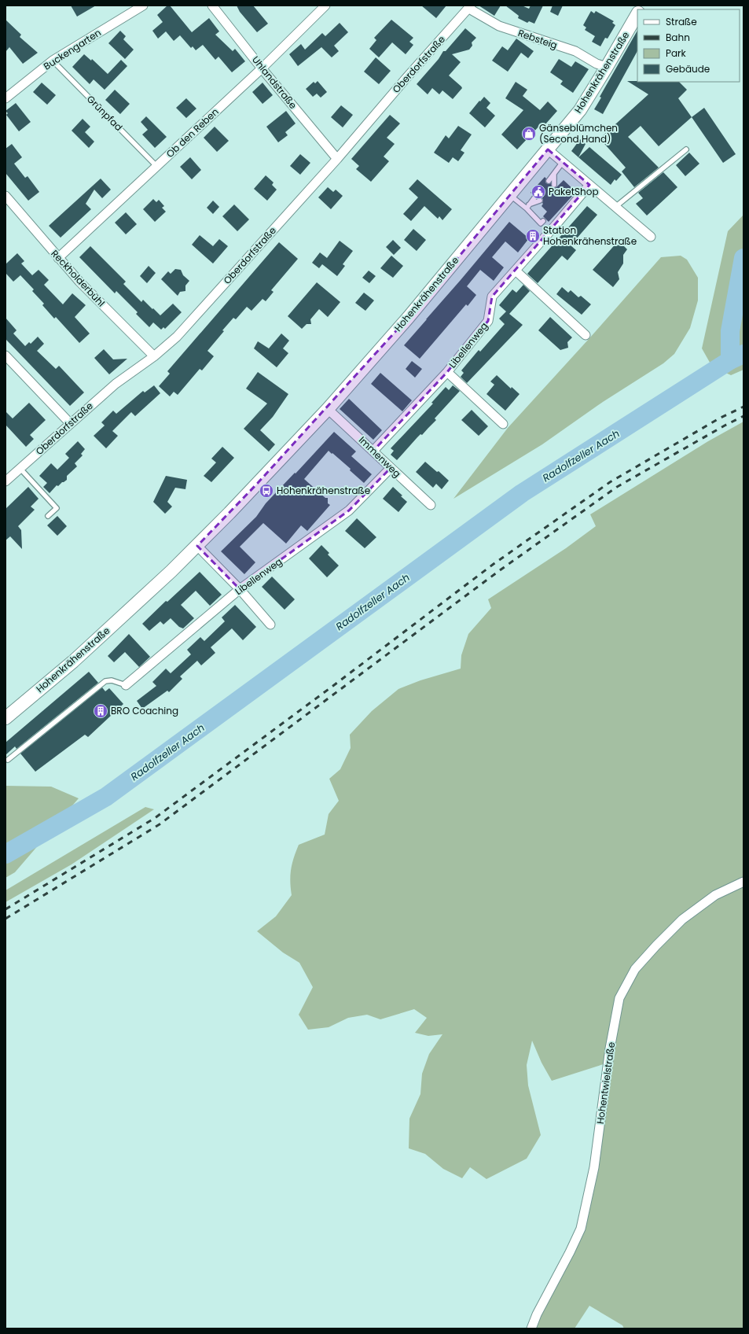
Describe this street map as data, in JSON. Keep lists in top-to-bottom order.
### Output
{
  "streets": {
    "main road": ["Hohenkrähenstraße"],
    "street": [
      "Rebsteig",
      "Buckengarten",
      "Oberdorfstraße",
      "Uhlandstraße",
      "Ob den Reben",
      "Reckholderbühl",
      "Libellenweg",
      "Immenweg",
      "Hohentwielstraße"
    ],
    "lane": ["Grünpfad"]
  },
  "crossings": [
    ["Rebsteig", "Oberdorfstraße"],
    ["Rebsteig", "Hohenkrähenstraße"],
    ["Buckengarten", "Grünpfad"],
    ["Oberdorfstraße", "Uhlandstraße"],
    ["Oberdorfstraße", "Reckholderbühl"],
    ["Hohenkrähenstraße", "Immenweg"],
    ["Uhlandstraße", "Ob den Reben"],
    ["Grünpfad", "Ob den Reben"],
    ["Ob den Reben", "Reckholderbühl"],
    ["Libellenweg", "Immenweg"]
  ],
  "water": ["Radolfzeller Aach"],
  "places": {
    "shop": ["Gänseblümchen (Second Hand)"],
    "public building": ["PaketShop"],
    "building": ["Station Hohenkrähenstraße", "BRO Coaching"],
    "bus stop": ["Hohenkrähenstraße"]
  },
  "legend": [
    "Straße",
    "Bahn",
    "Park",
    "Gebäude"
  ]
}
